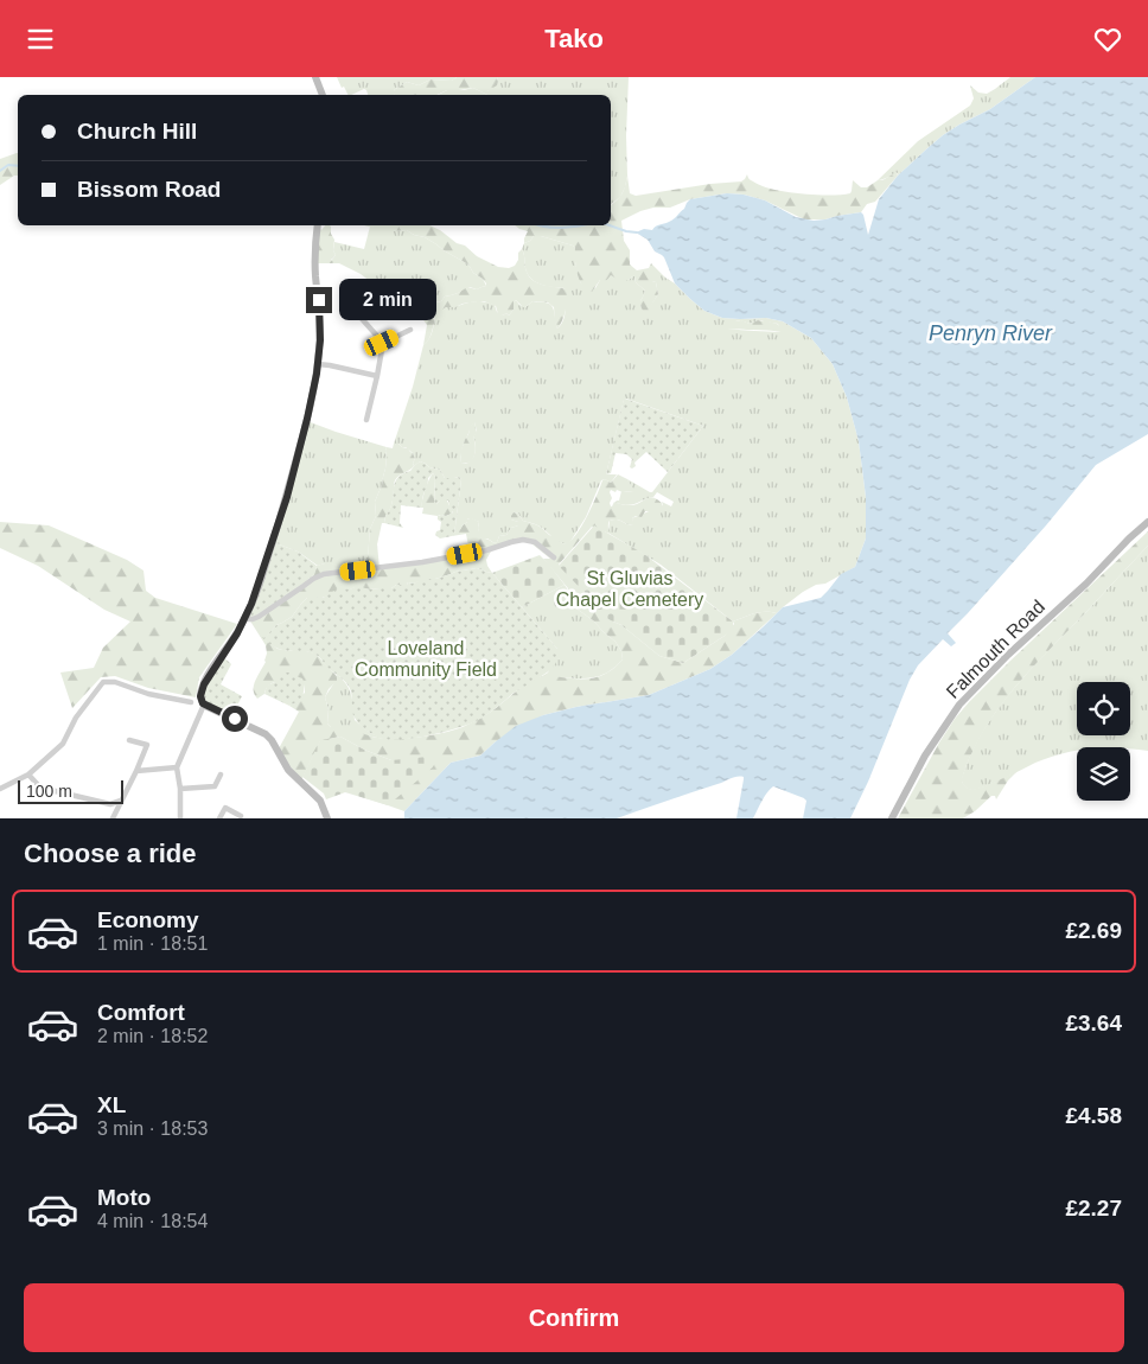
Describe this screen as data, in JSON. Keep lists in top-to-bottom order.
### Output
{
  "streets": {
    "street": ["Falmouth Road"]
  },
  "water": ["Penryn River"],
  "parks": ["St Gluvias Chapel Cemetery", "Loveland Community Field"],
  "scale_bar": "100 m",
  "page": {
    "header": "Tako",
    "banner": ["Church Hill", "Bissom Road"],
    "bubble": "2 min",
    "scale": "100 m",
    "heading": "Choose a ride",
    "list": [
      {
        "name": "Economy",
        "note": "1 min · 18:51",
        "value": "£2.69"
      },
      {
        "name": "Comfort",
        "note": "2 min · 18:52",
        "value": "£3.64"
      },
      {
        "name": "XL",
        "note": "3 min · 18:53",
        "value": "£4.58"
      },
      {
        "name": "Moto",
        "note": "4 min · 18:54",
        "value": "£2.27"
      }
    ],
    "buttons": "Confirm"
  }
}
